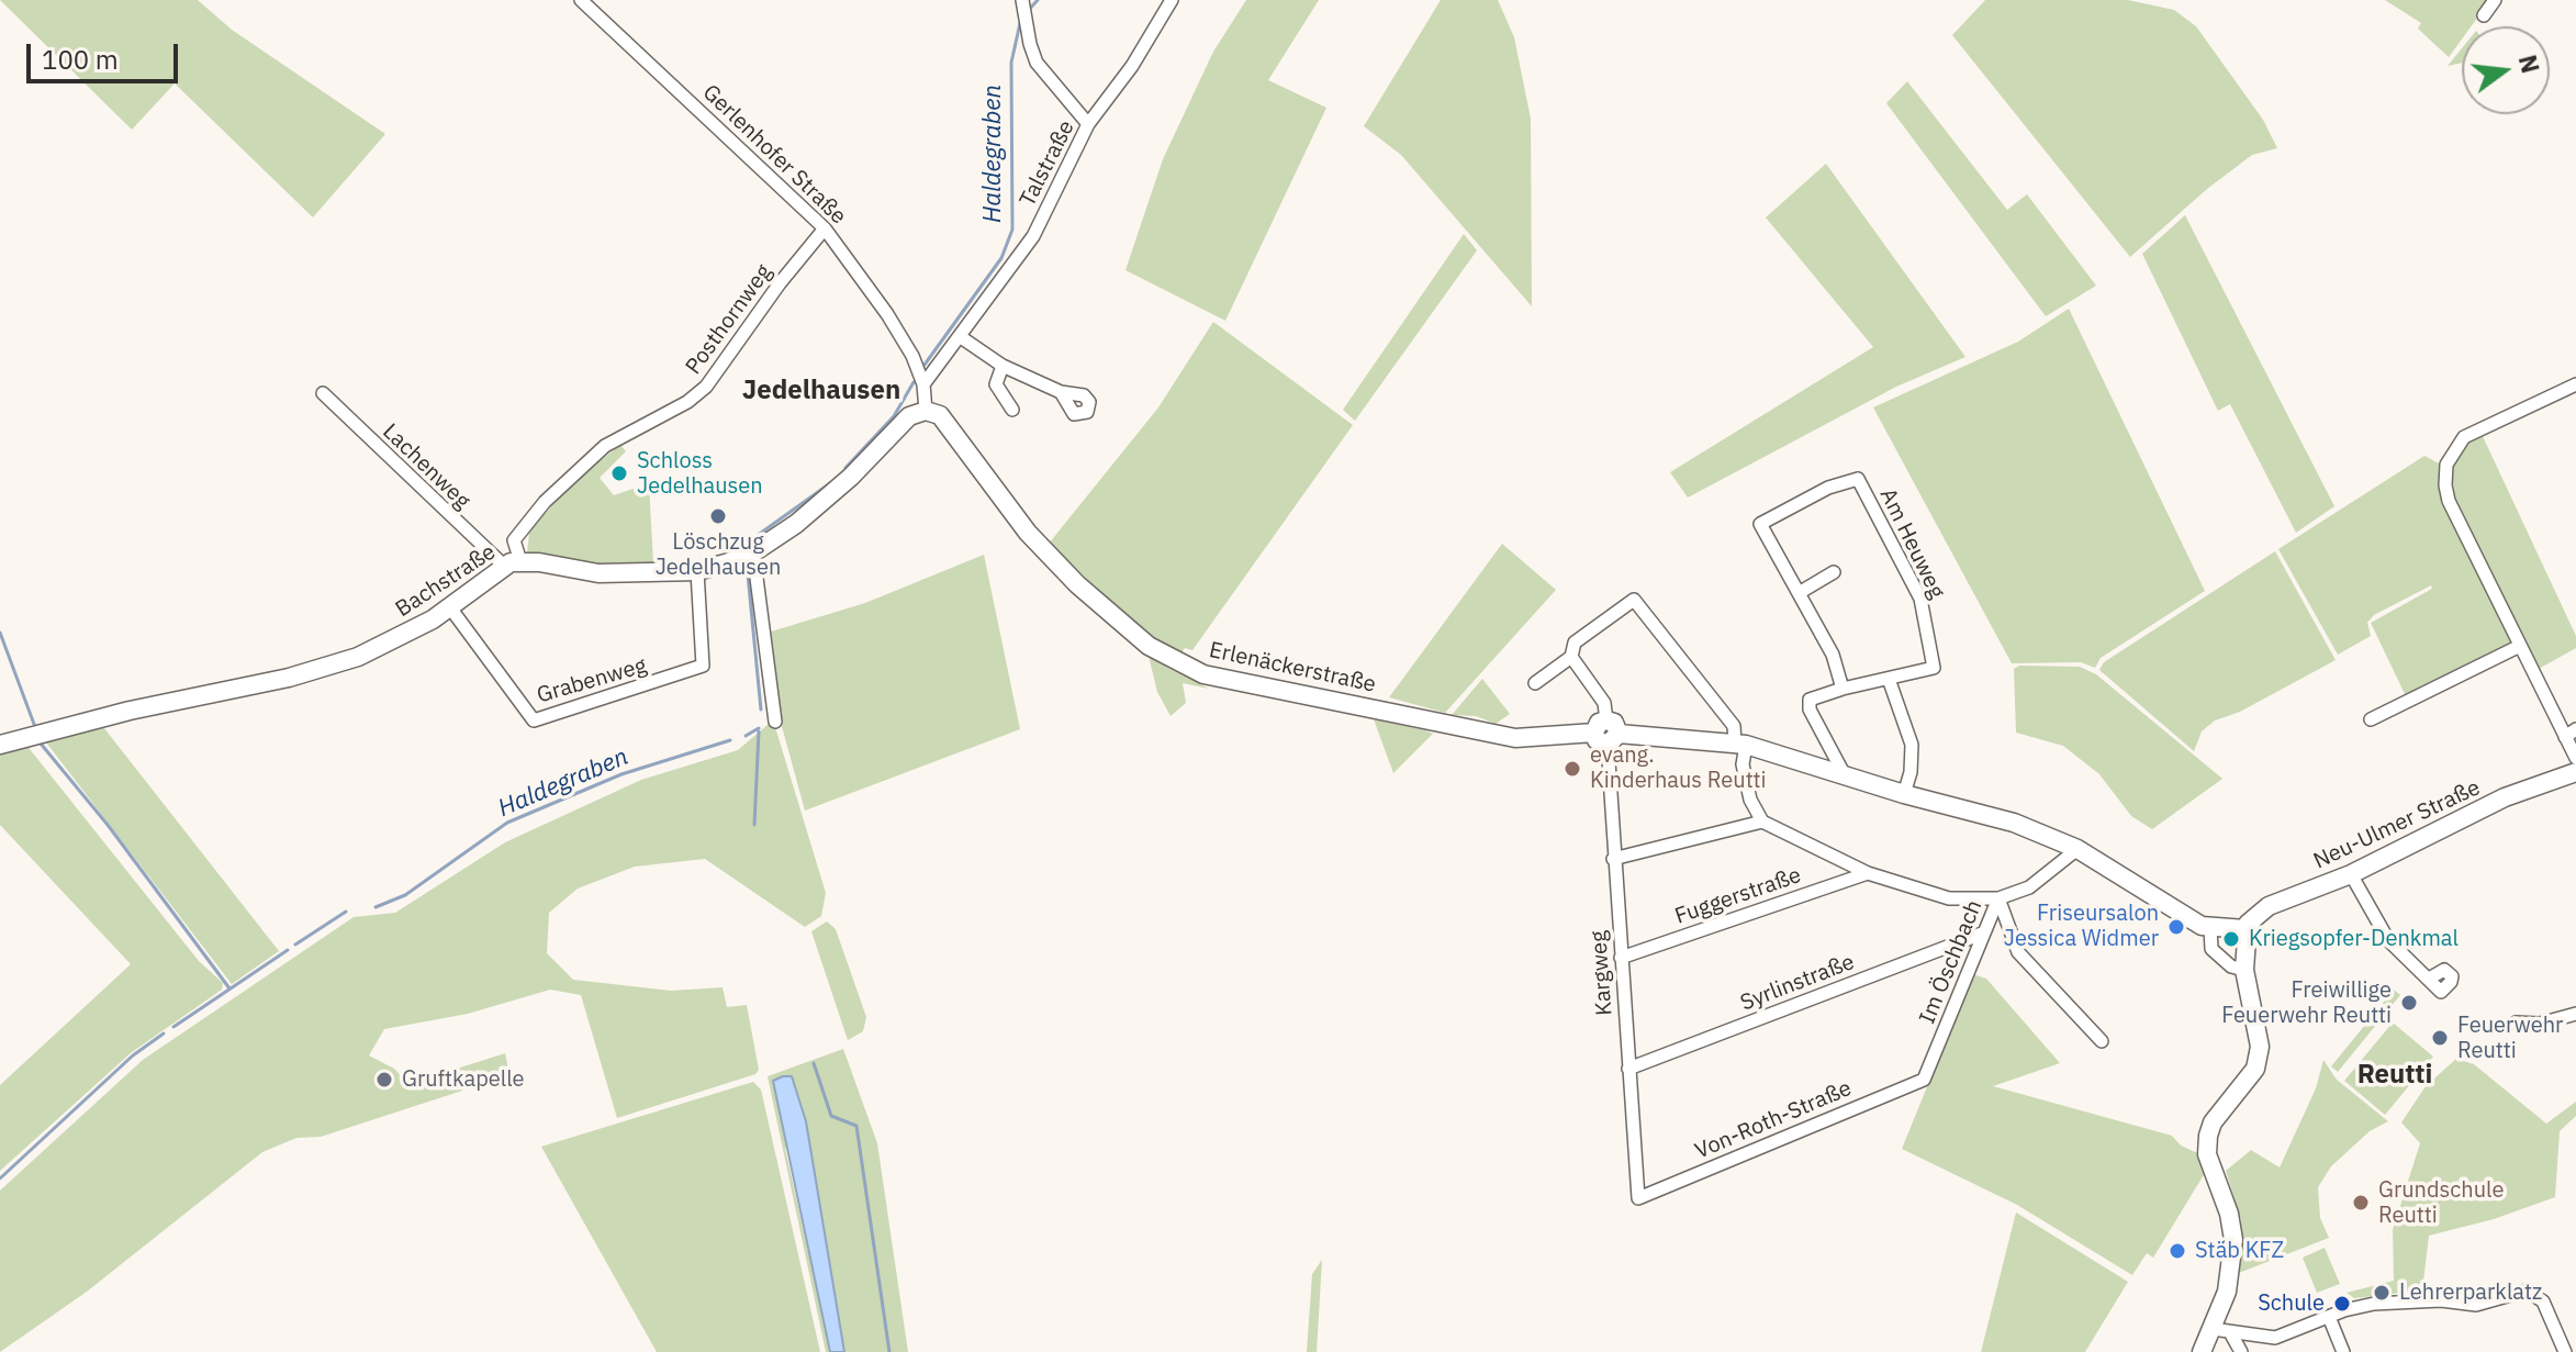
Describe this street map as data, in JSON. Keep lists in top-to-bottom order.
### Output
{
  "streets": {
    "street": [
      "Gerlenhofer Straße",
      "Talstraße",
      "Posthornweg",
      "Lachenweg",
      "Am Heuweg",
      "Bachstraße",
      "Erlenäckerstraße",
      "Grabenweg",
      "Neu-Ulmer Straße",
      "Fuggerstraße",
      "Im Öschbach",
      "Kargweg",
      "Syrlinstraße",
      "Von-Roth-Straße"
    ]
  },
  "crossings": [
    ["Gerlenhofer Straße", "Talstraße"],
    ["Gerlenhofer Straße", "Posthornweg"],
    ["Gerlenhofer Straße", "Bachstraße"],
    ["Gerlenhofer Straße", "Erlenäckerstraße"],
    ["Posthornweg", "Lachenweg"],
    ["Posthornweg", "Bachstraße"],
    ["Lachenweg", "Bachstraße"],
    ["Am Heuweg", "Erlenäckerstraße"],
    ["Bachstraße", "Erlenäckerstraße"],
    ["Bachstraße", "Grabenweg"],
    ["Erlenäckerstraße", "Im Öschbach"],
    ["Erlenäckerstraße", "Kargweg"],
    ["Fuggerstraße", "Kargweg"],
    ["Im Öschbach", "Syrlinstraße"],
    ["Im Öschbach", "Von-Roth-Straße"],
    ["Kargweg", "Syrlinstraße"],
    ["Kargweg", "Von-Roth-Straße"]
  ],
  "districts": ["Jedelhausen", "Reutti"],
  "water": ["Haldegraben"],
  "places": [
    "Schloss Jedelhausen",
    "Löschzug Jedelhausen",
    "evang. Kinderhaus Reutti",
    "Friseursalon Jessica Widmer",
    "Kriegsopfer-Denkmal",
    "Freiwillige Feuerwehr Reutti",
    "Feuerwehr Reutti",
    "Gruftkapelle",
    "Grundschule Reutti",
    "Stäb KFZ",
    "Lehrerparklatz",
    "Schule"
  ],
  "scale_bar": "100 m",
  "north": "right"
}
